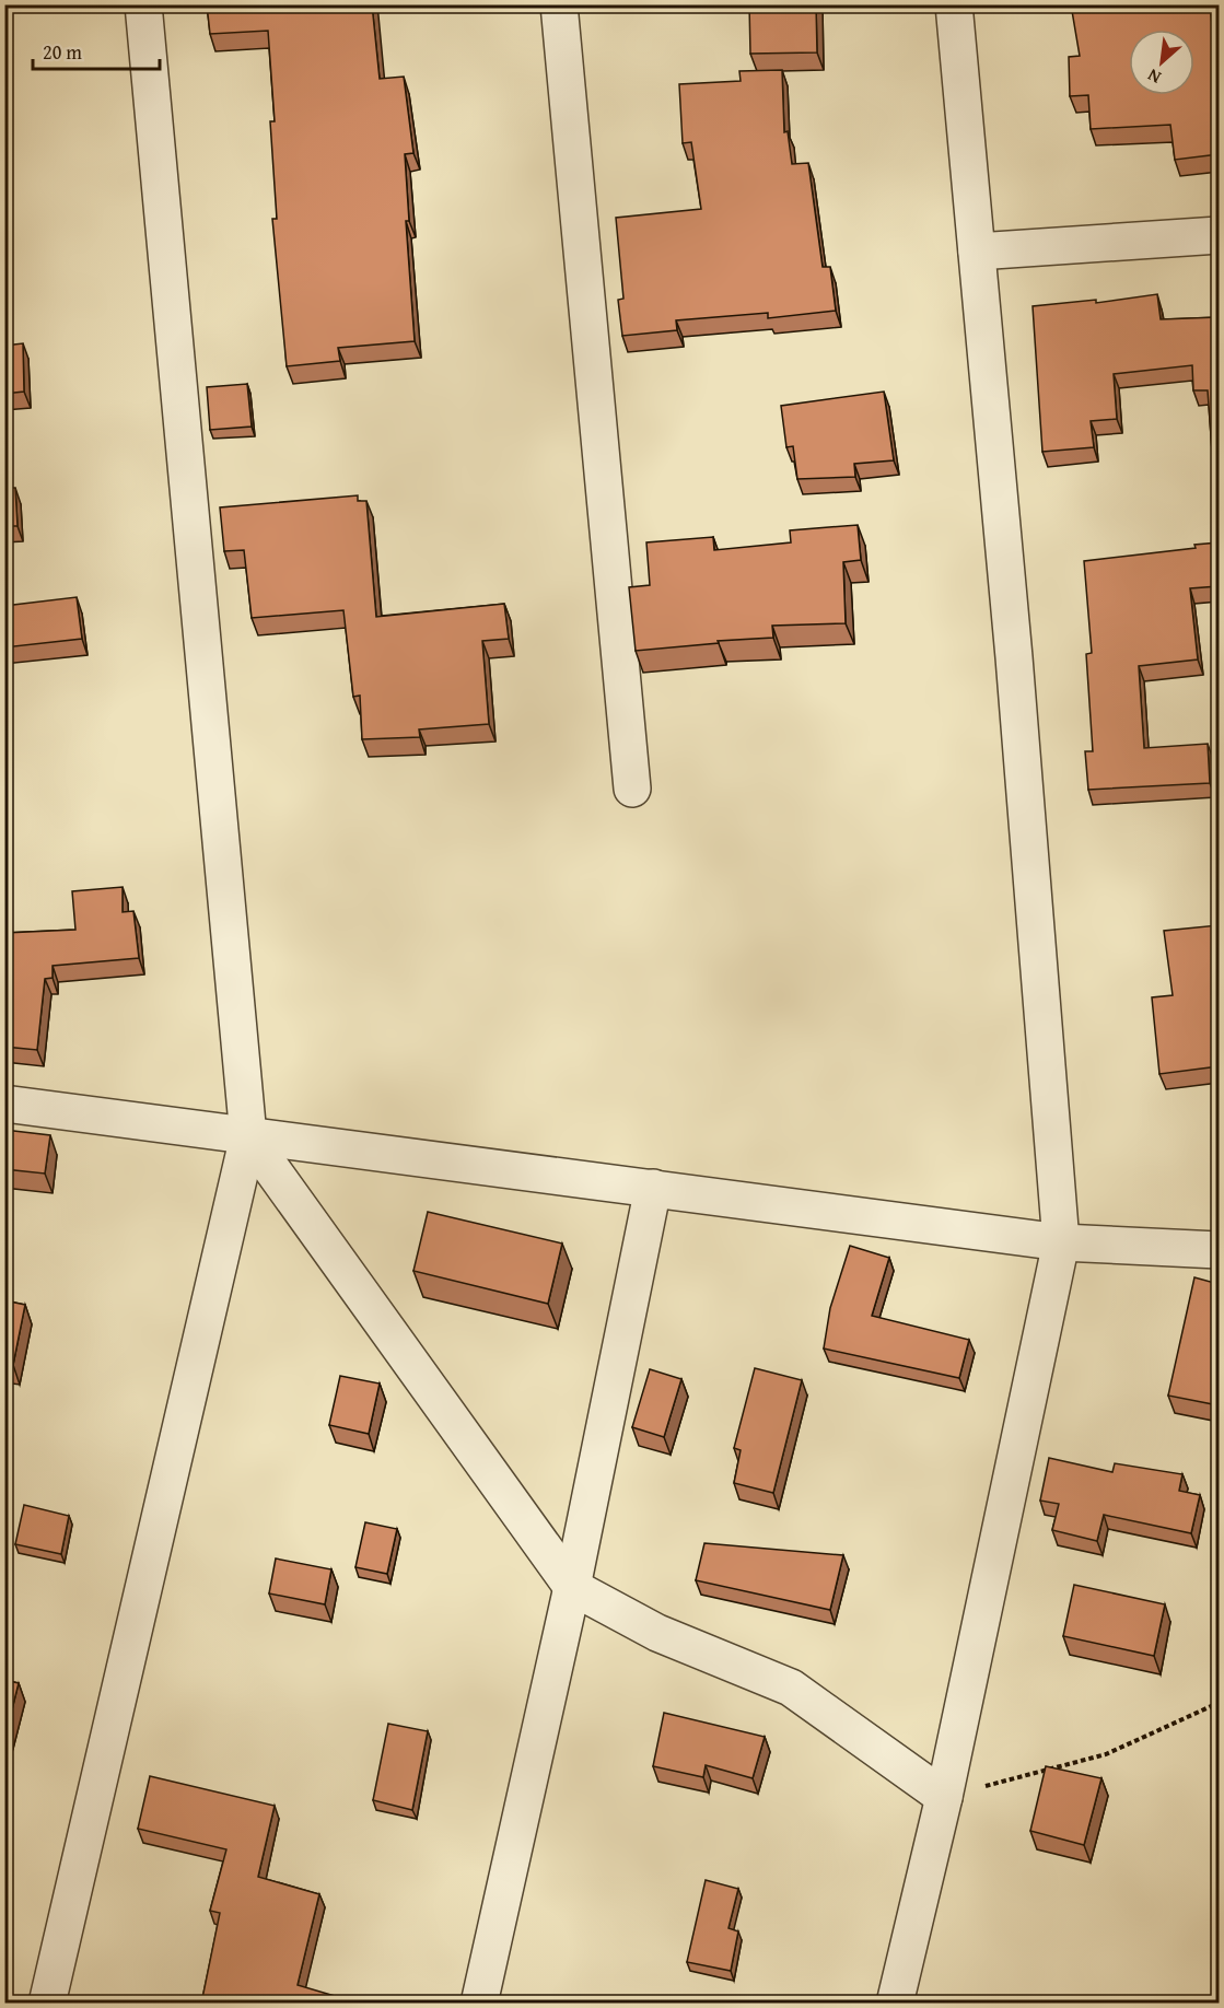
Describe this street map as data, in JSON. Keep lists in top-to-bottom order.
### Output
{
  "scale_bar": "20 m",
  "north": "bottom left"
}
